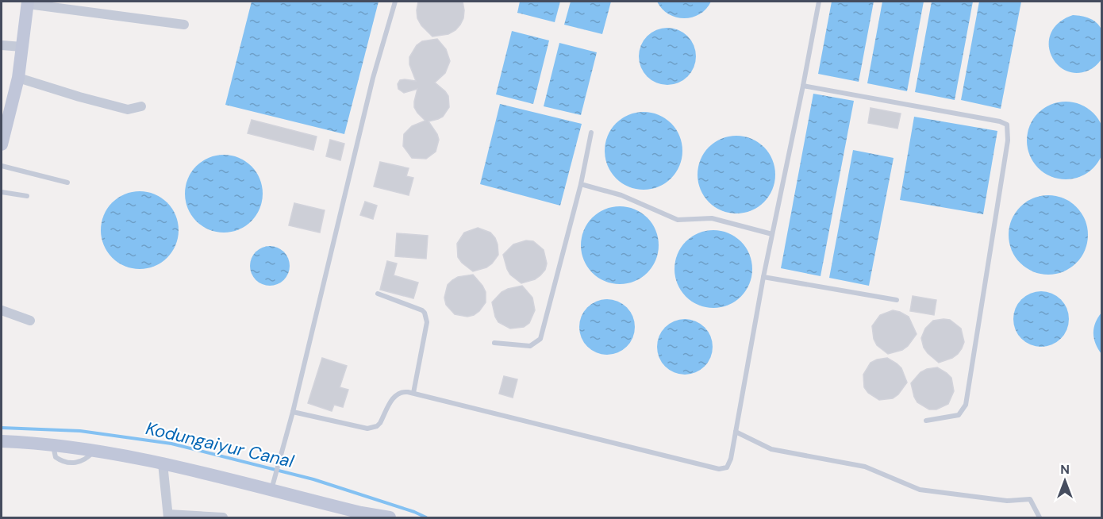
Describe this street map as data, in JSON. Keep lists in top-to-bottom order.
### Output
{
  "water": ["Kodungaiyur Canal"],
  "north": "top"
}
